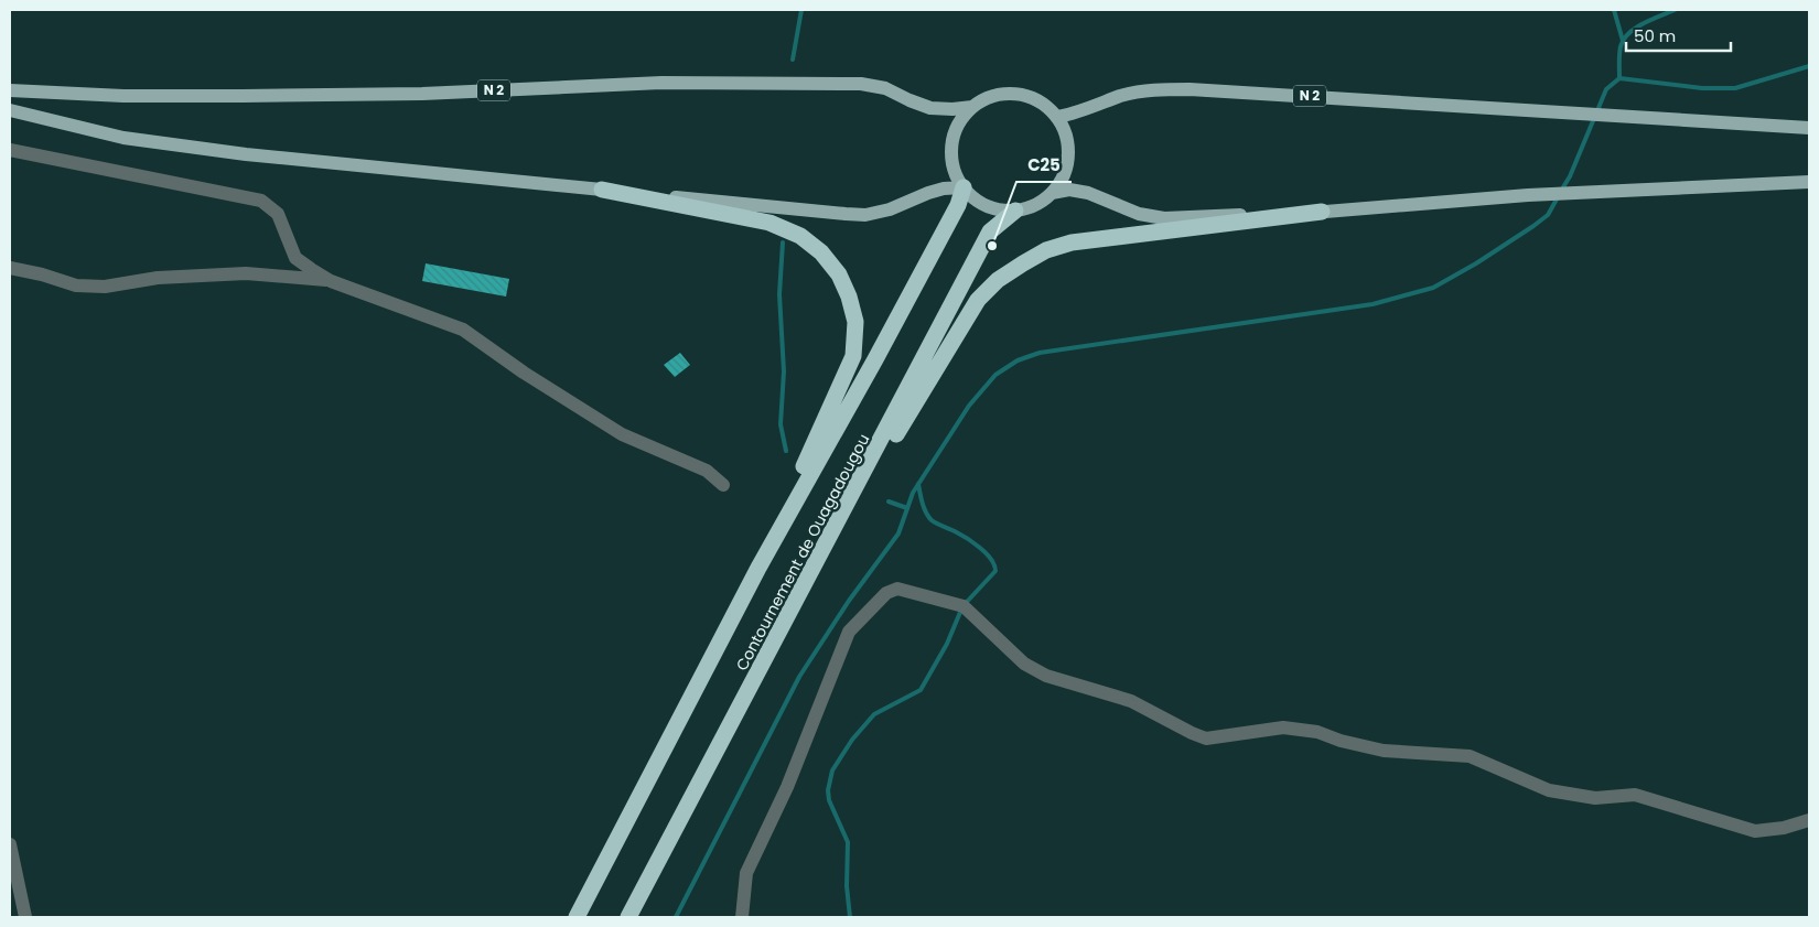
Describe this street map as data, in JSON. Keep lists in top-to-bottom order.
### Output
{
  "streets": {
    "highway": ["Contournement de Ouagadougou"],
    "main road": ["N 2"]
  },
  "crossings": [
    ["N 2", "Contournement de Ouagadougou"]
  ],
  "places": ["C25"],
  "scale_bar": "50 m"
}
